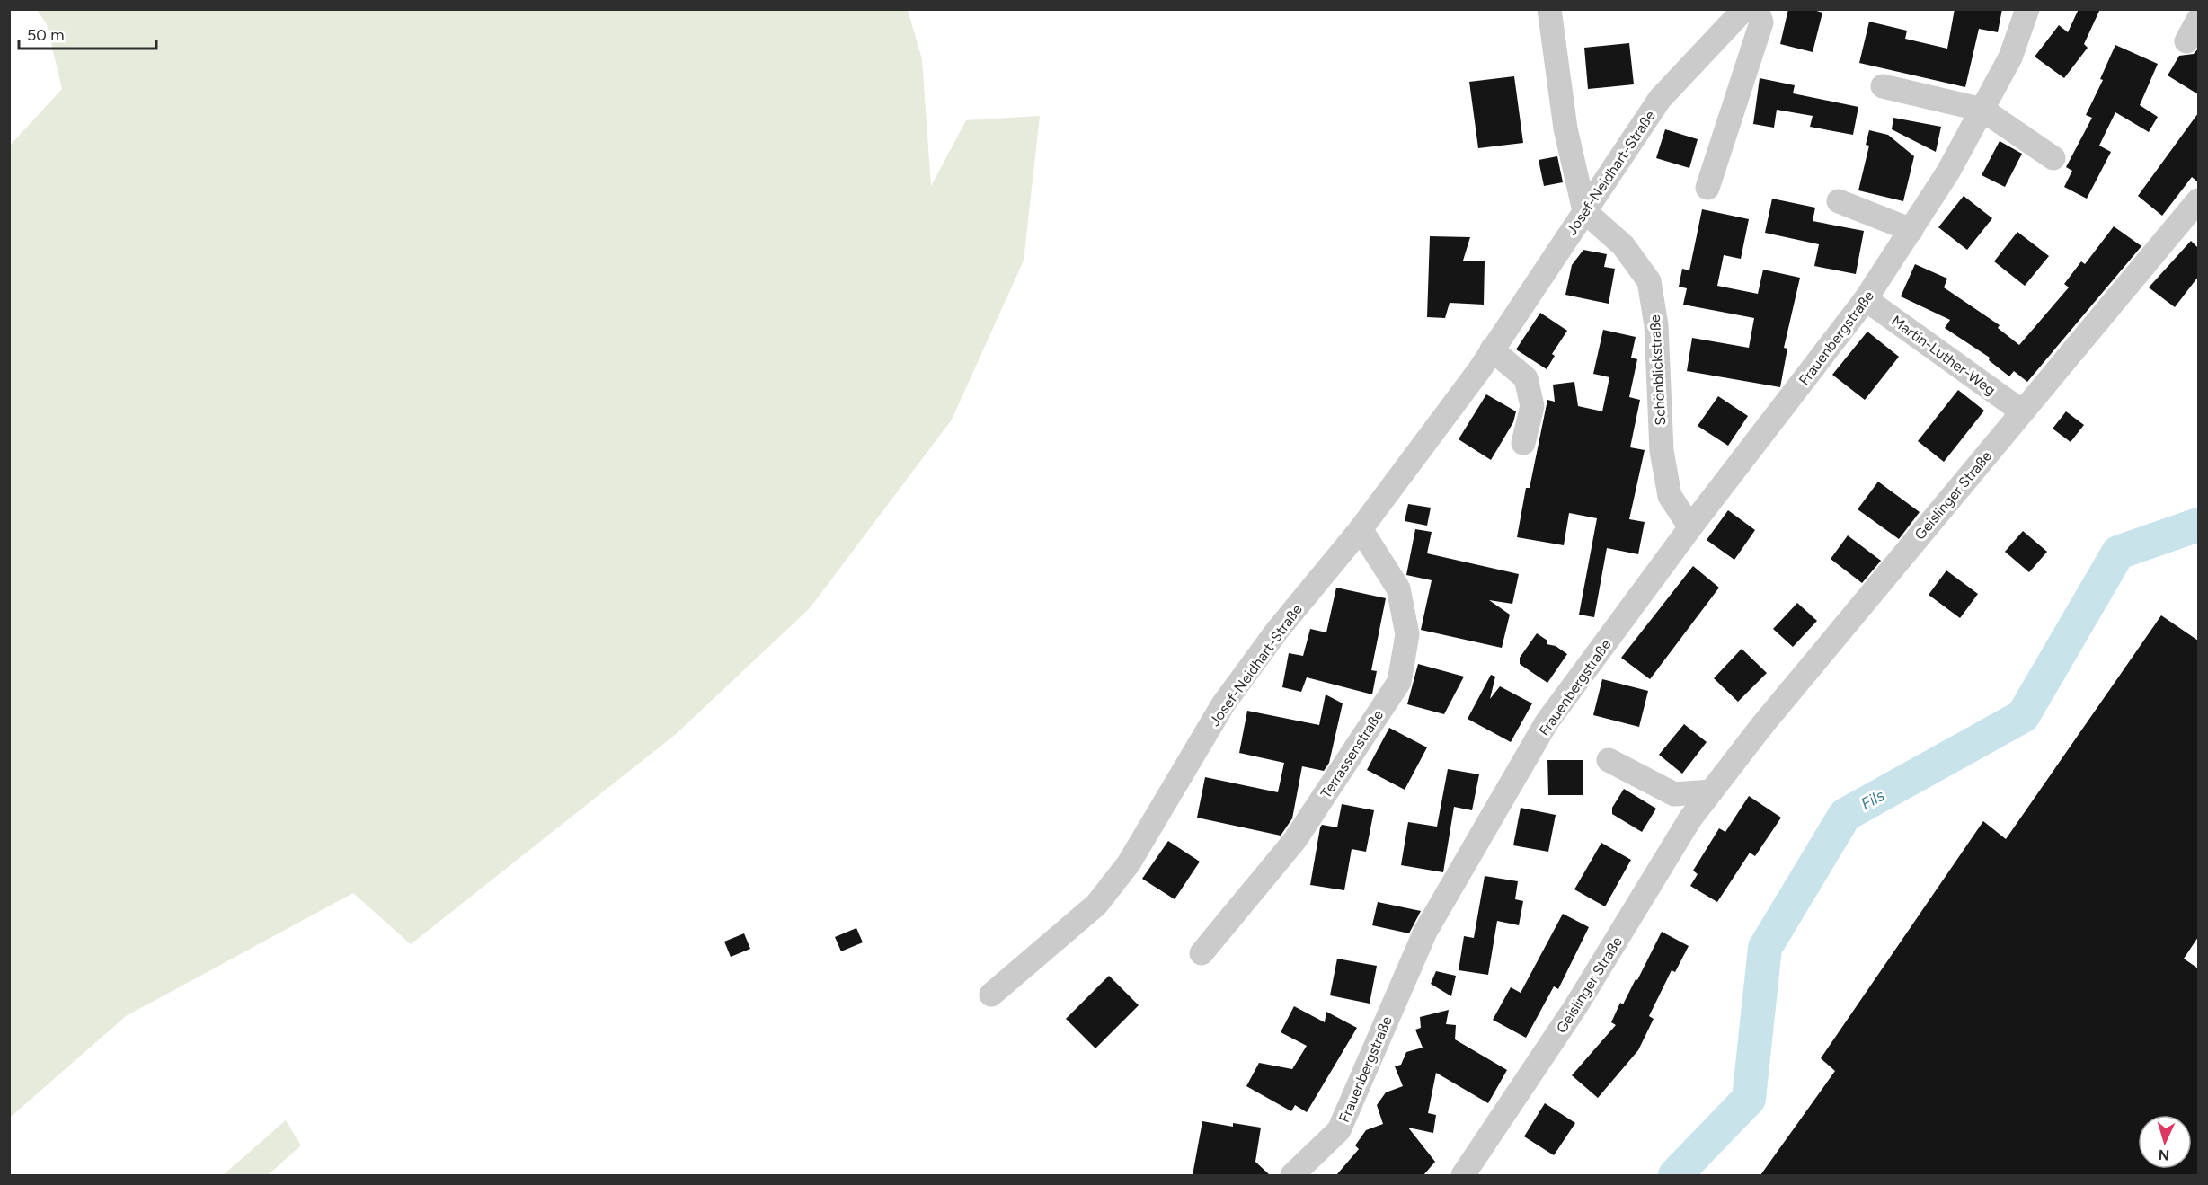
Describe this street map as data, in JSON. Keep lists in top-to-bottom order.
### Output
{
  "streets": {
    "street": [
      "Josef-Neidhart-Straße",
      "Frauenbergstraße",
      "Martin-Luther-Weg",
      "Schönblickstraße",
      "Geislinger Straße",
      "Terrassenstraße"
    ]
  },
  "crossings": [
    ["Josef-Neidhart-Straße", "Schönblickstraße"],
    ["Josef-Neidhart-Straße", "Terrassenstraße"],
    ["Frauenbergstraße", "Martin-Luther-Weg"],
    ["Frauenbergstraße", "Schönblickstraße"],
    ["Martin-Luther-Weg", "Geislinger Straße"]
  ],
  "water": ["Fils"],
  "scale_bar": "50 m",
  "north": "bottom"
}
